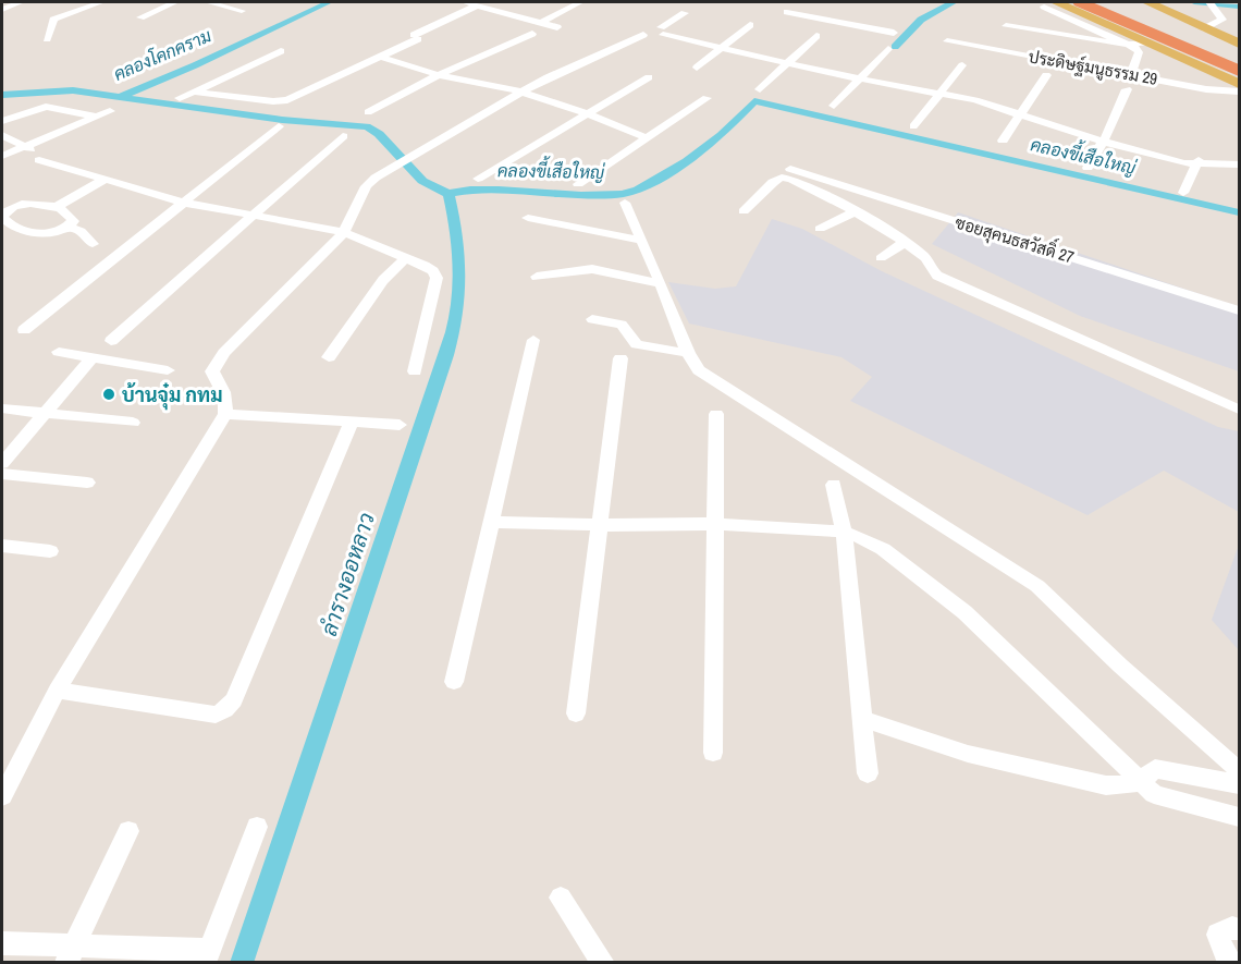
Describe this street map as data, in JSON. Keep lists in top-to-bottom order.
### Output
{
  "streets": {
    "street": ["ประดิษฐ์มนูธรรม 29", "ซอยสุคนธสวัสดิ์ 27"]
  },
  "water": ["คลองโคกคราม", "คลองขี้เสือใหญ่", "ลำรางออหลาว"],
  "places": ["บ้านจุ๋ม กทม"]
}
